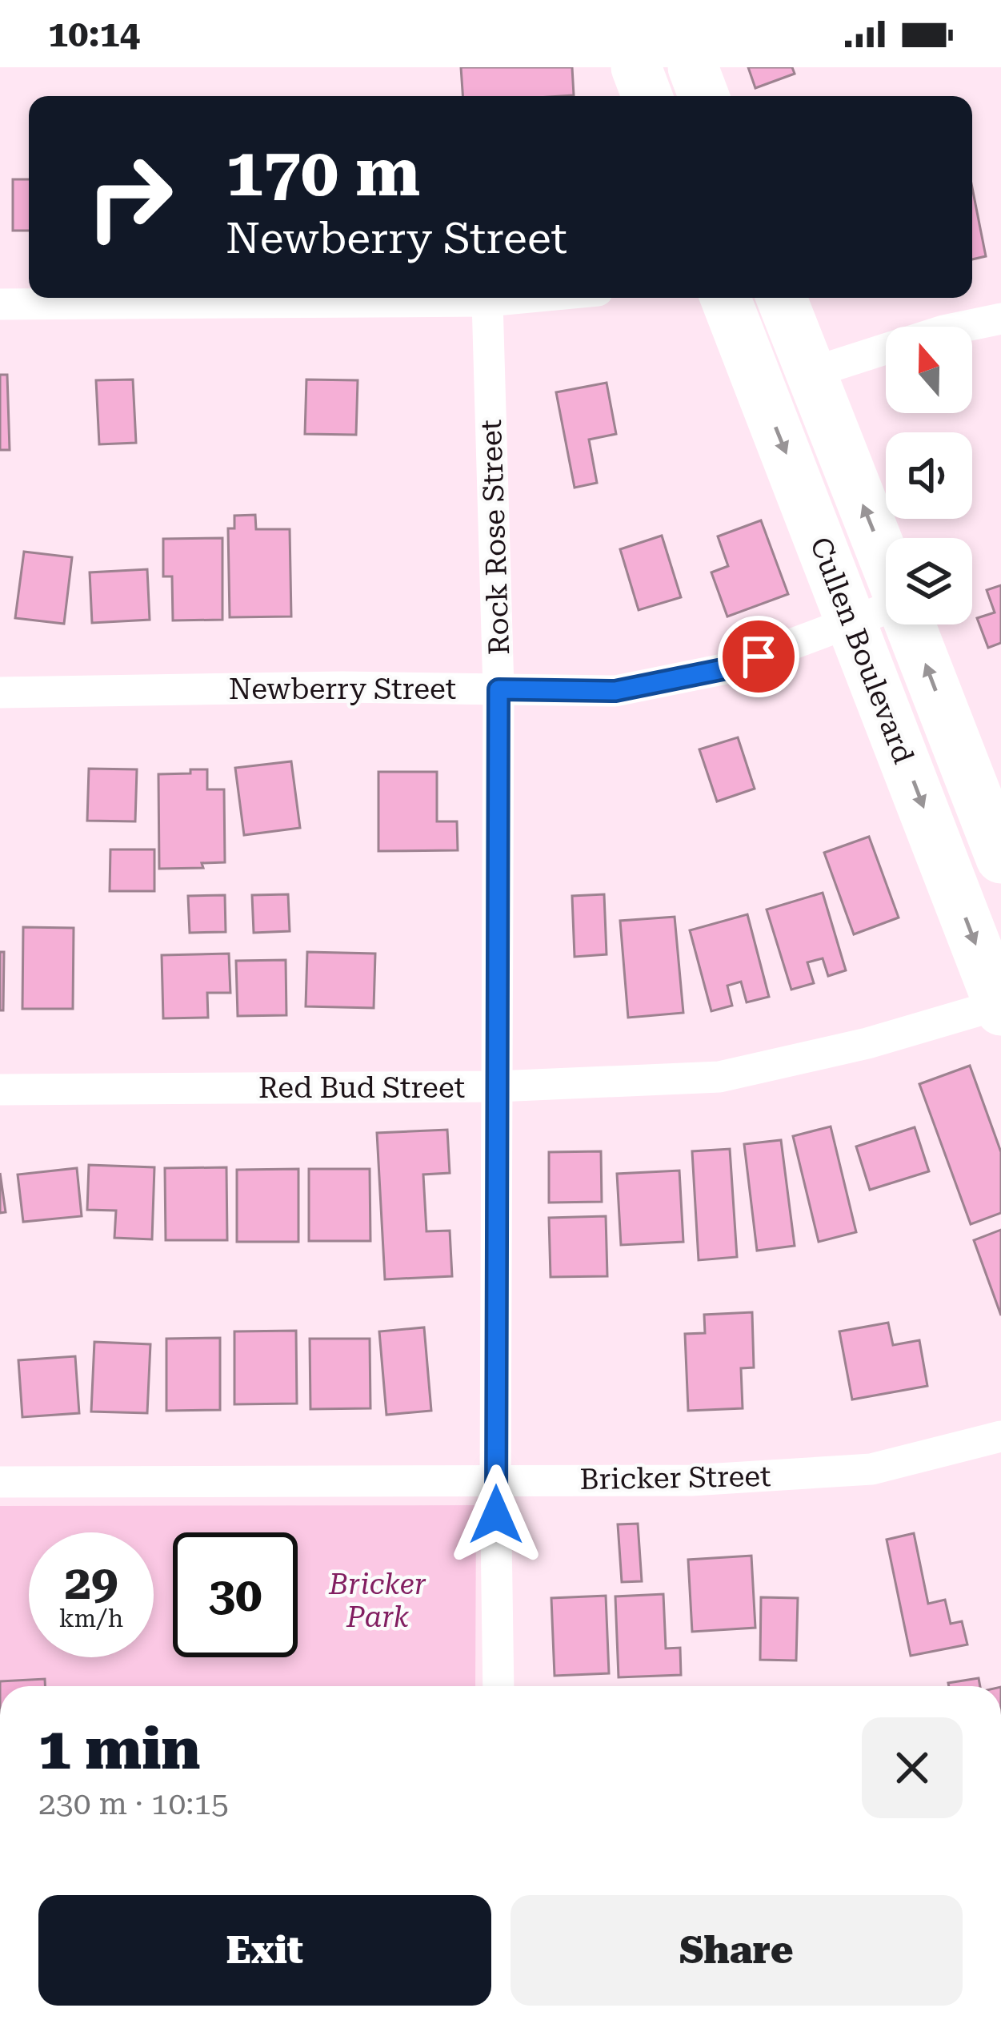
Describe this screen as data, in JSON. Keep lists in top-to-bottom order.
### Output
{
  "streets": {
    "main road": ["Cullen Boulevard"],
    "street": [
      "Rock Rose Street",
      "Newberry Street",
      "Red Bud Street",
      "Bricker Street"
    ]
  },
  "crossings": [
    ["Rock Rose Street", "Newberry Street"],
    ["Rock Rose Street", "Red Bud Street"],
    ["Rock Rose Street", "Bricker Street"],
    ["Cullen Boulevard", "Newberry Street"],
    ["Cullen Boulevard", "Red Bud Street"]
  ],
  "parks": ["Bricker Park"],
  "north": "top",
  "page": {
    "status": "10:14",
    "turn": ["170 m", "Newberry Street"],
    "speed": "29 km/h",
    "limit": "30",
    "heading": ["1 min", "230 m · 10:15"],
    "buttons": ["Exit", "Share"]
  }
}
